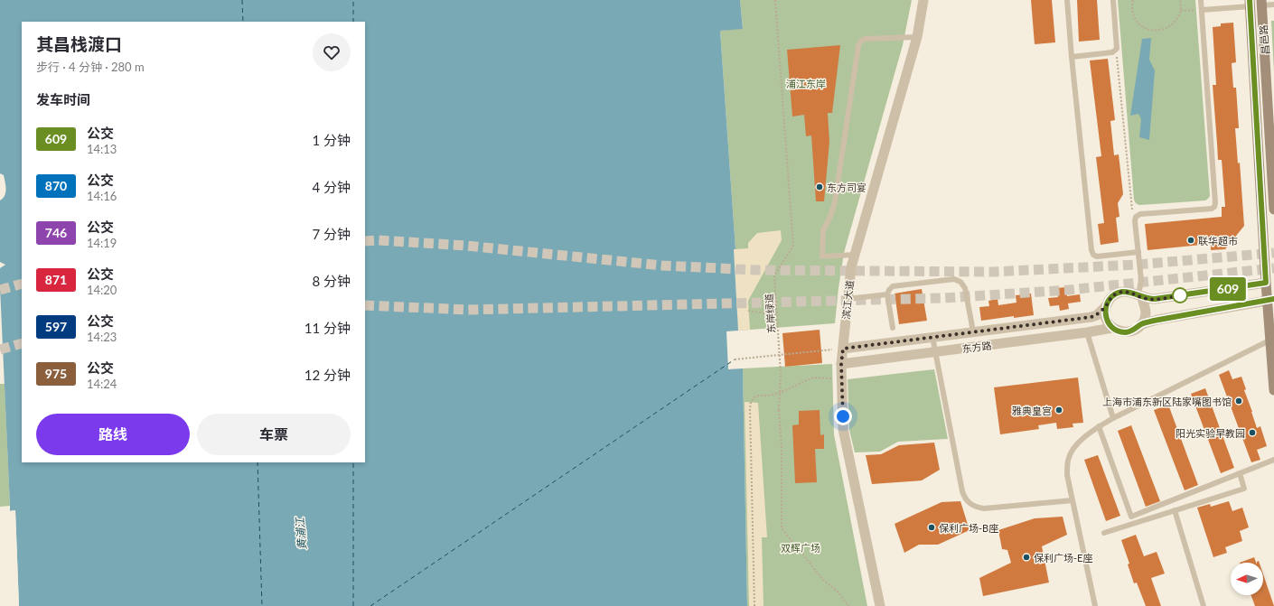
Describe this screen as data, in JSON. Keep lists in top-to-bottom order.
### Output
{
  "streets": {
    "main road": ["昌邑路"],
    "street": ["滨江大道", "东方路"],
    "path": ["东岸绿道"]
  },
  "crossings": [
    ["昌邑路", "东方路"],
    ["滨江大道", "东方路"]
  ],
  "water": ["黄浦江"],
  "parks": ["浦江东岸", "双辉广场"],
  "places": [
    "东方司宴",
    "联华超市",
    "上海市浦东新区陆家嘴图书馆",
    "雅典皇宫",
    "阳光实验早教园",
    "保利广场-B座",
    "保利广场-E座"
  ],
  "lines": ["bus line 609"],
  "north": "left",
  "page": {
    "on_map": "609",
    "heading": [
      ["其昌栈渡口", "步行 · 4 分钟 · 280 m"],
      "发车时间"
    ],
    "list": [
      {
        "mark": "609",
        "name": "公交",
        "note": "14:13",
        "value": "1 分钟"
      },
      {
        "mark": "870",
        "name": "公交",
        "note": "14:16",
        "value": "4 分钟"
      },
      {
        "mark": "746",
        "name": "公交",
        "note": "14:19",
        "value": "7 分钟"
      },
      {
        "mark": "871",
        "name": "公交",
        "note": "14:20",
        "value": "8 分钟"
      },
      {
        "mark": "597",
        "name": "公交",
        "note": "14:23",
        "value": "11 分钟"
      },
      {
        "mark": "975",
        "name": "公交",
        "note": "14:24",
        "value": "12 分钟"
      }
    ],
    "buttons": ["路线", "车票"]
  }
}
